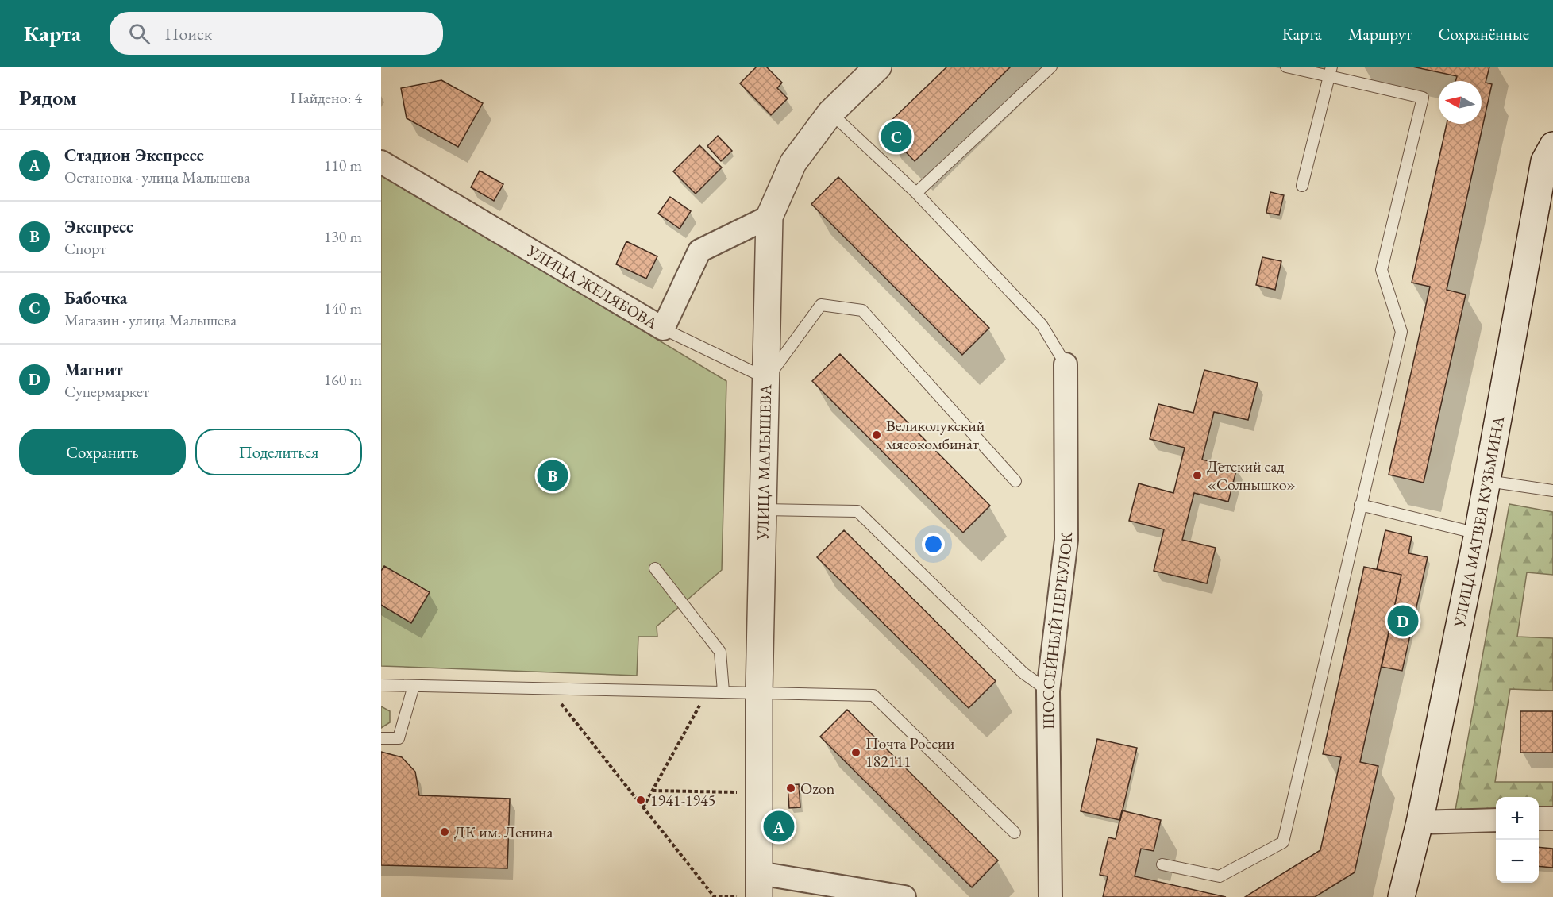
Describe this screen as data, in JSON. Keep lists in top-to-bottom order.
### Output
{
  "streets": {
    "street": [
      "УЛИЦА ЖЕЛЯБОВА",
      "УЛИЦА МАЛЫШЕВА",
      "УЛИЦА МАТВЕЯ КУЗЬМИНА",
      "ШОССЕЙНЫЙ ПЕРЕУЛОК"
    ]
  },
  "crossings": [
    ["УЛИЦА ЖЕЛЯБОВА", "УЛИЦА МАЛЫШЕВА"]
  ],
  "places": [
    "Великолукский мясокомбинат",
    "Детский сад «Солнышко»",
    "Почта России 182111",
    "Ozon",
    "1941-1945",
    "ДК им. Ленина"
  ],
  "north": "left",
  "page": {
    "header": "Карта",
    "search": "Поиск",
    "nav": ["Карта", "Маршрут", "Сохранённые"],
    "heading": ["Рядом", "Найдено: 4"],
    "pins": [
      "C",
      "B",
      "D",
      "A"
    ],
    "list": [
      {
        "mark": "A",
        "name": "Стадион Экспресс",
        "note": "Остановка · улица Малышева",
        "value": "110 m"
      },
      {
        "mark": "B",
        "name": "Экспресс",
        "note": "Спорт",
        "value": "130 m"
      },
      {
        "mark": "C",
        "name": "Бабочка",
        "note": "Магазин · улица Малышева",
        "value": "140 m"
      },
      {
        "mark": "D",
        "name": "Магнит",
        "note": "Супермаркет",
        "value": "160 m"
      }
    ],
    "buttons": ["Сохранить", "Поделиться"],
    "map_buttons": ["+", "−"]
  }
}
